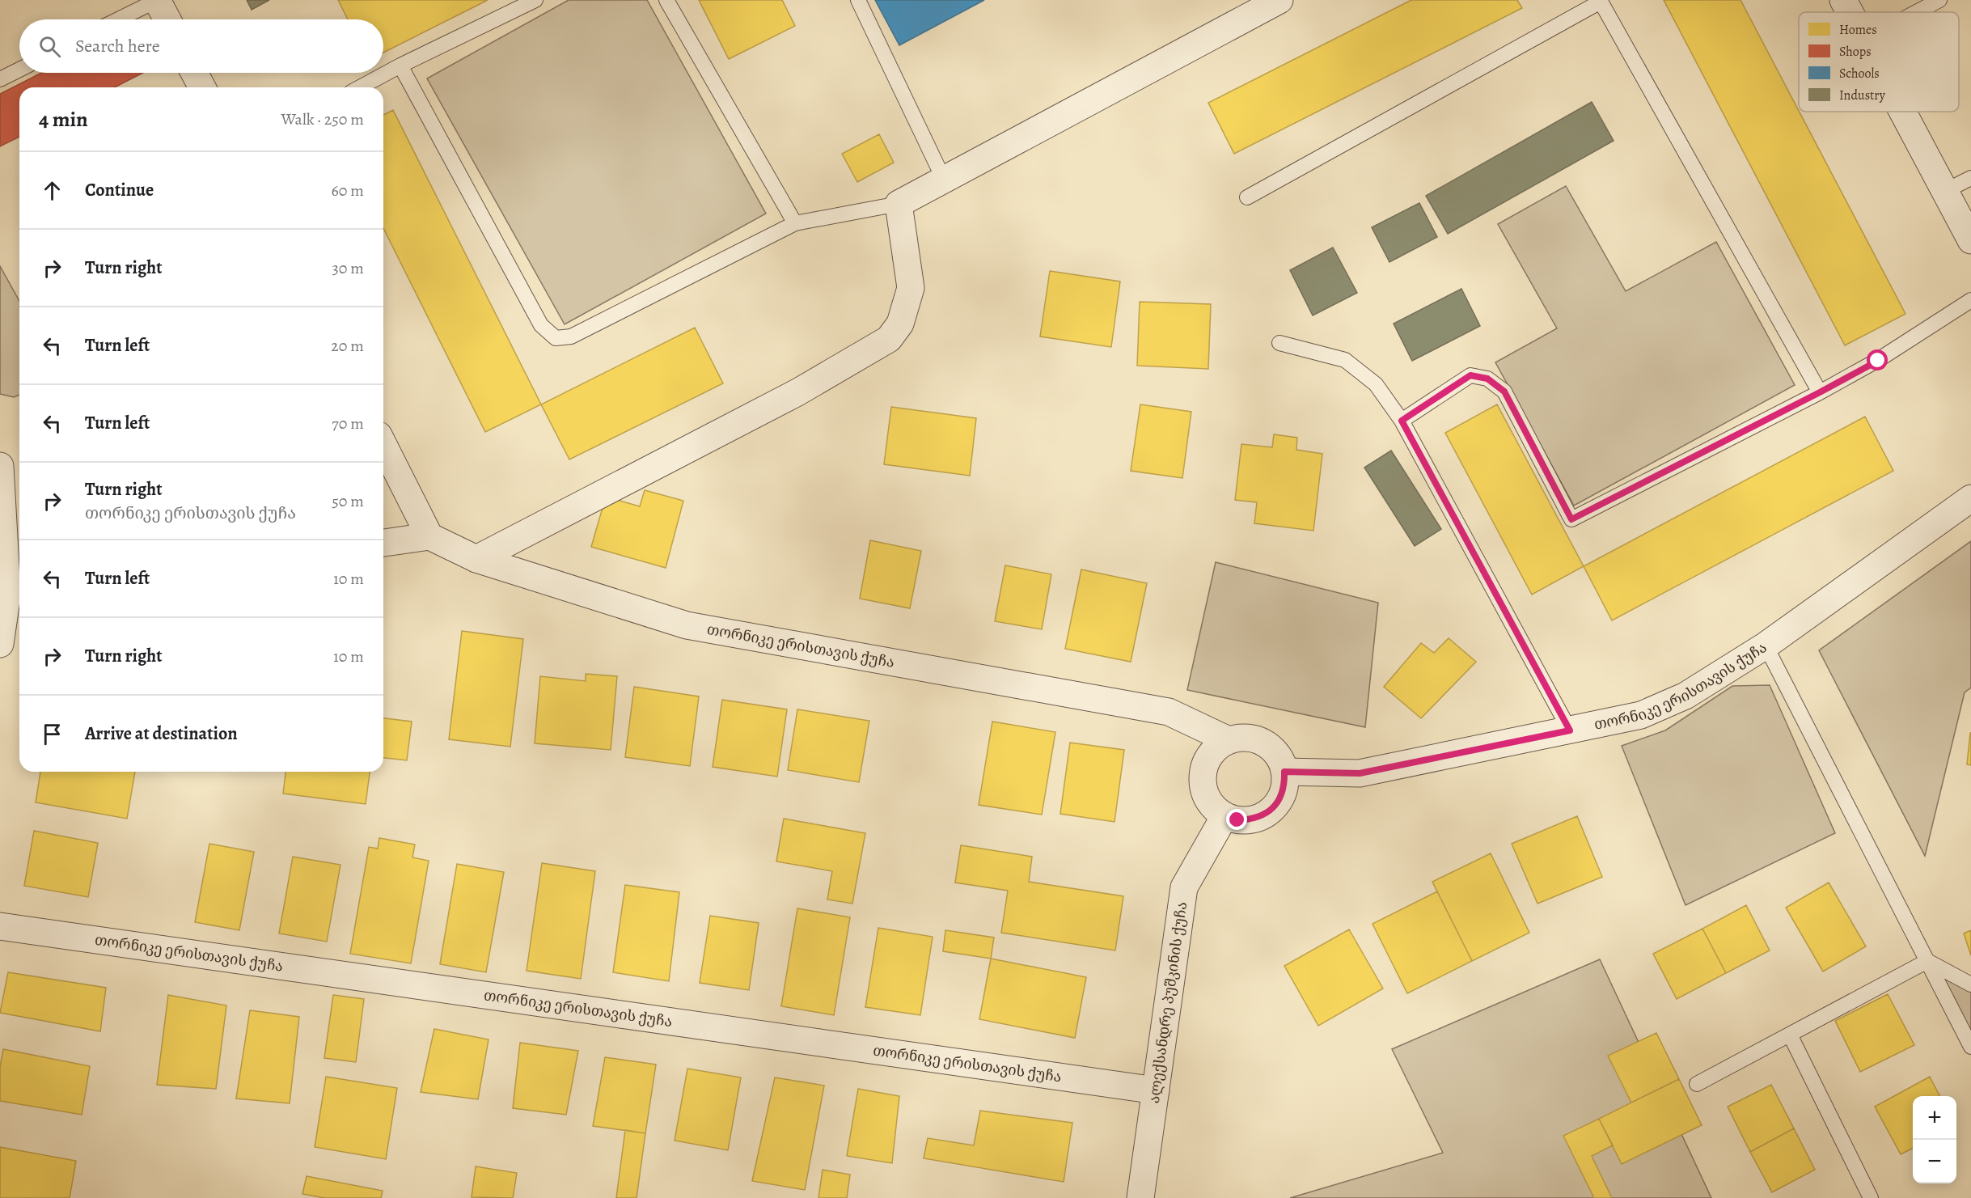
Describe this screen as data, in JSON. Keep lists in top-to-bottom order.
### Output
{
  "streets": {
    "street": ["თორნიკე ერისთავის ქუჩა", "ალექსანდრე პუშკინის ქუჩა"]
  },
  "crossings": [
    ["თორნიკე ერისთავის ქუჩა", "ალექსანდრე პუშკინის ქუჩა"]
  ],
  "legend": [
    "Homes",
    "Shops",
    "Schools",
    "Industry"
  ],
  "page": {
    "search": "Search here",
    "heading": ["4 min", "Walk · 250 m"],
    "list": [
      ["Continue", "60 m"],
      ["Turn right", "30 m"],
      ["Turn left", "20 m"],
      ["Turn left", "70 m"],
      ["Turn right", "თორნიკე ერისთავის ქუჩა", "50 m"],
      ["Turn left", "10 m"],
      ["Turn right", "10 m"],
      "Arrive at destination"
    ],
    "map_buttons": ["+", "−"]
  }
}
